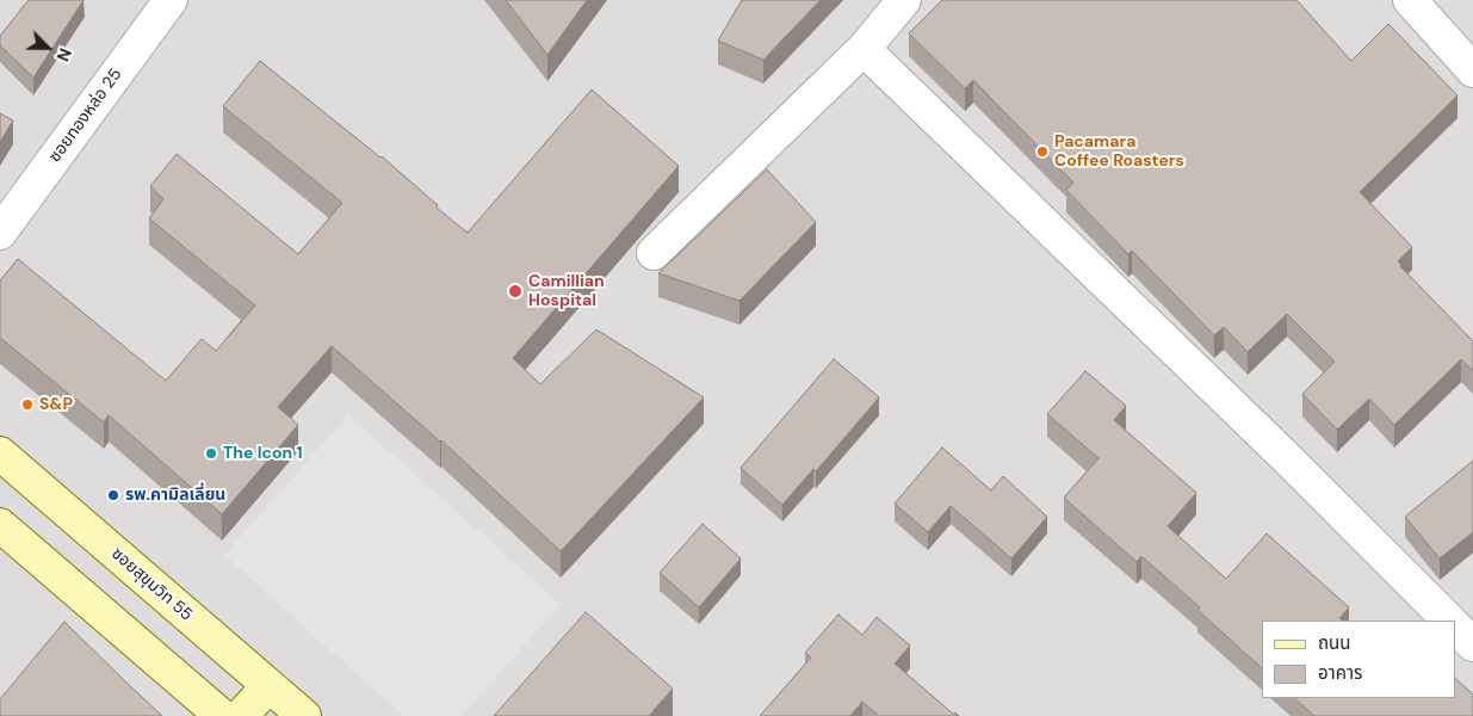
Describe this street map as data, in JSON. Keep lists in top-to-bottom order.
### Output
{
  "streets": {
    "main road": ["ซอยสุขุมวิท 55"],
    "street": ["ซอยทองหล่อ 25"]
  },
  "places": [
    "Pacamara Coffee Roasters",
    "Camillian Hospital",
    "S&P",
    "The Icon 1",
    "รพ.คามิลเลี่ยน"
  ],
  "legend": ["ถนน", "อาคาร"],
  "north": "bottom right"
}
